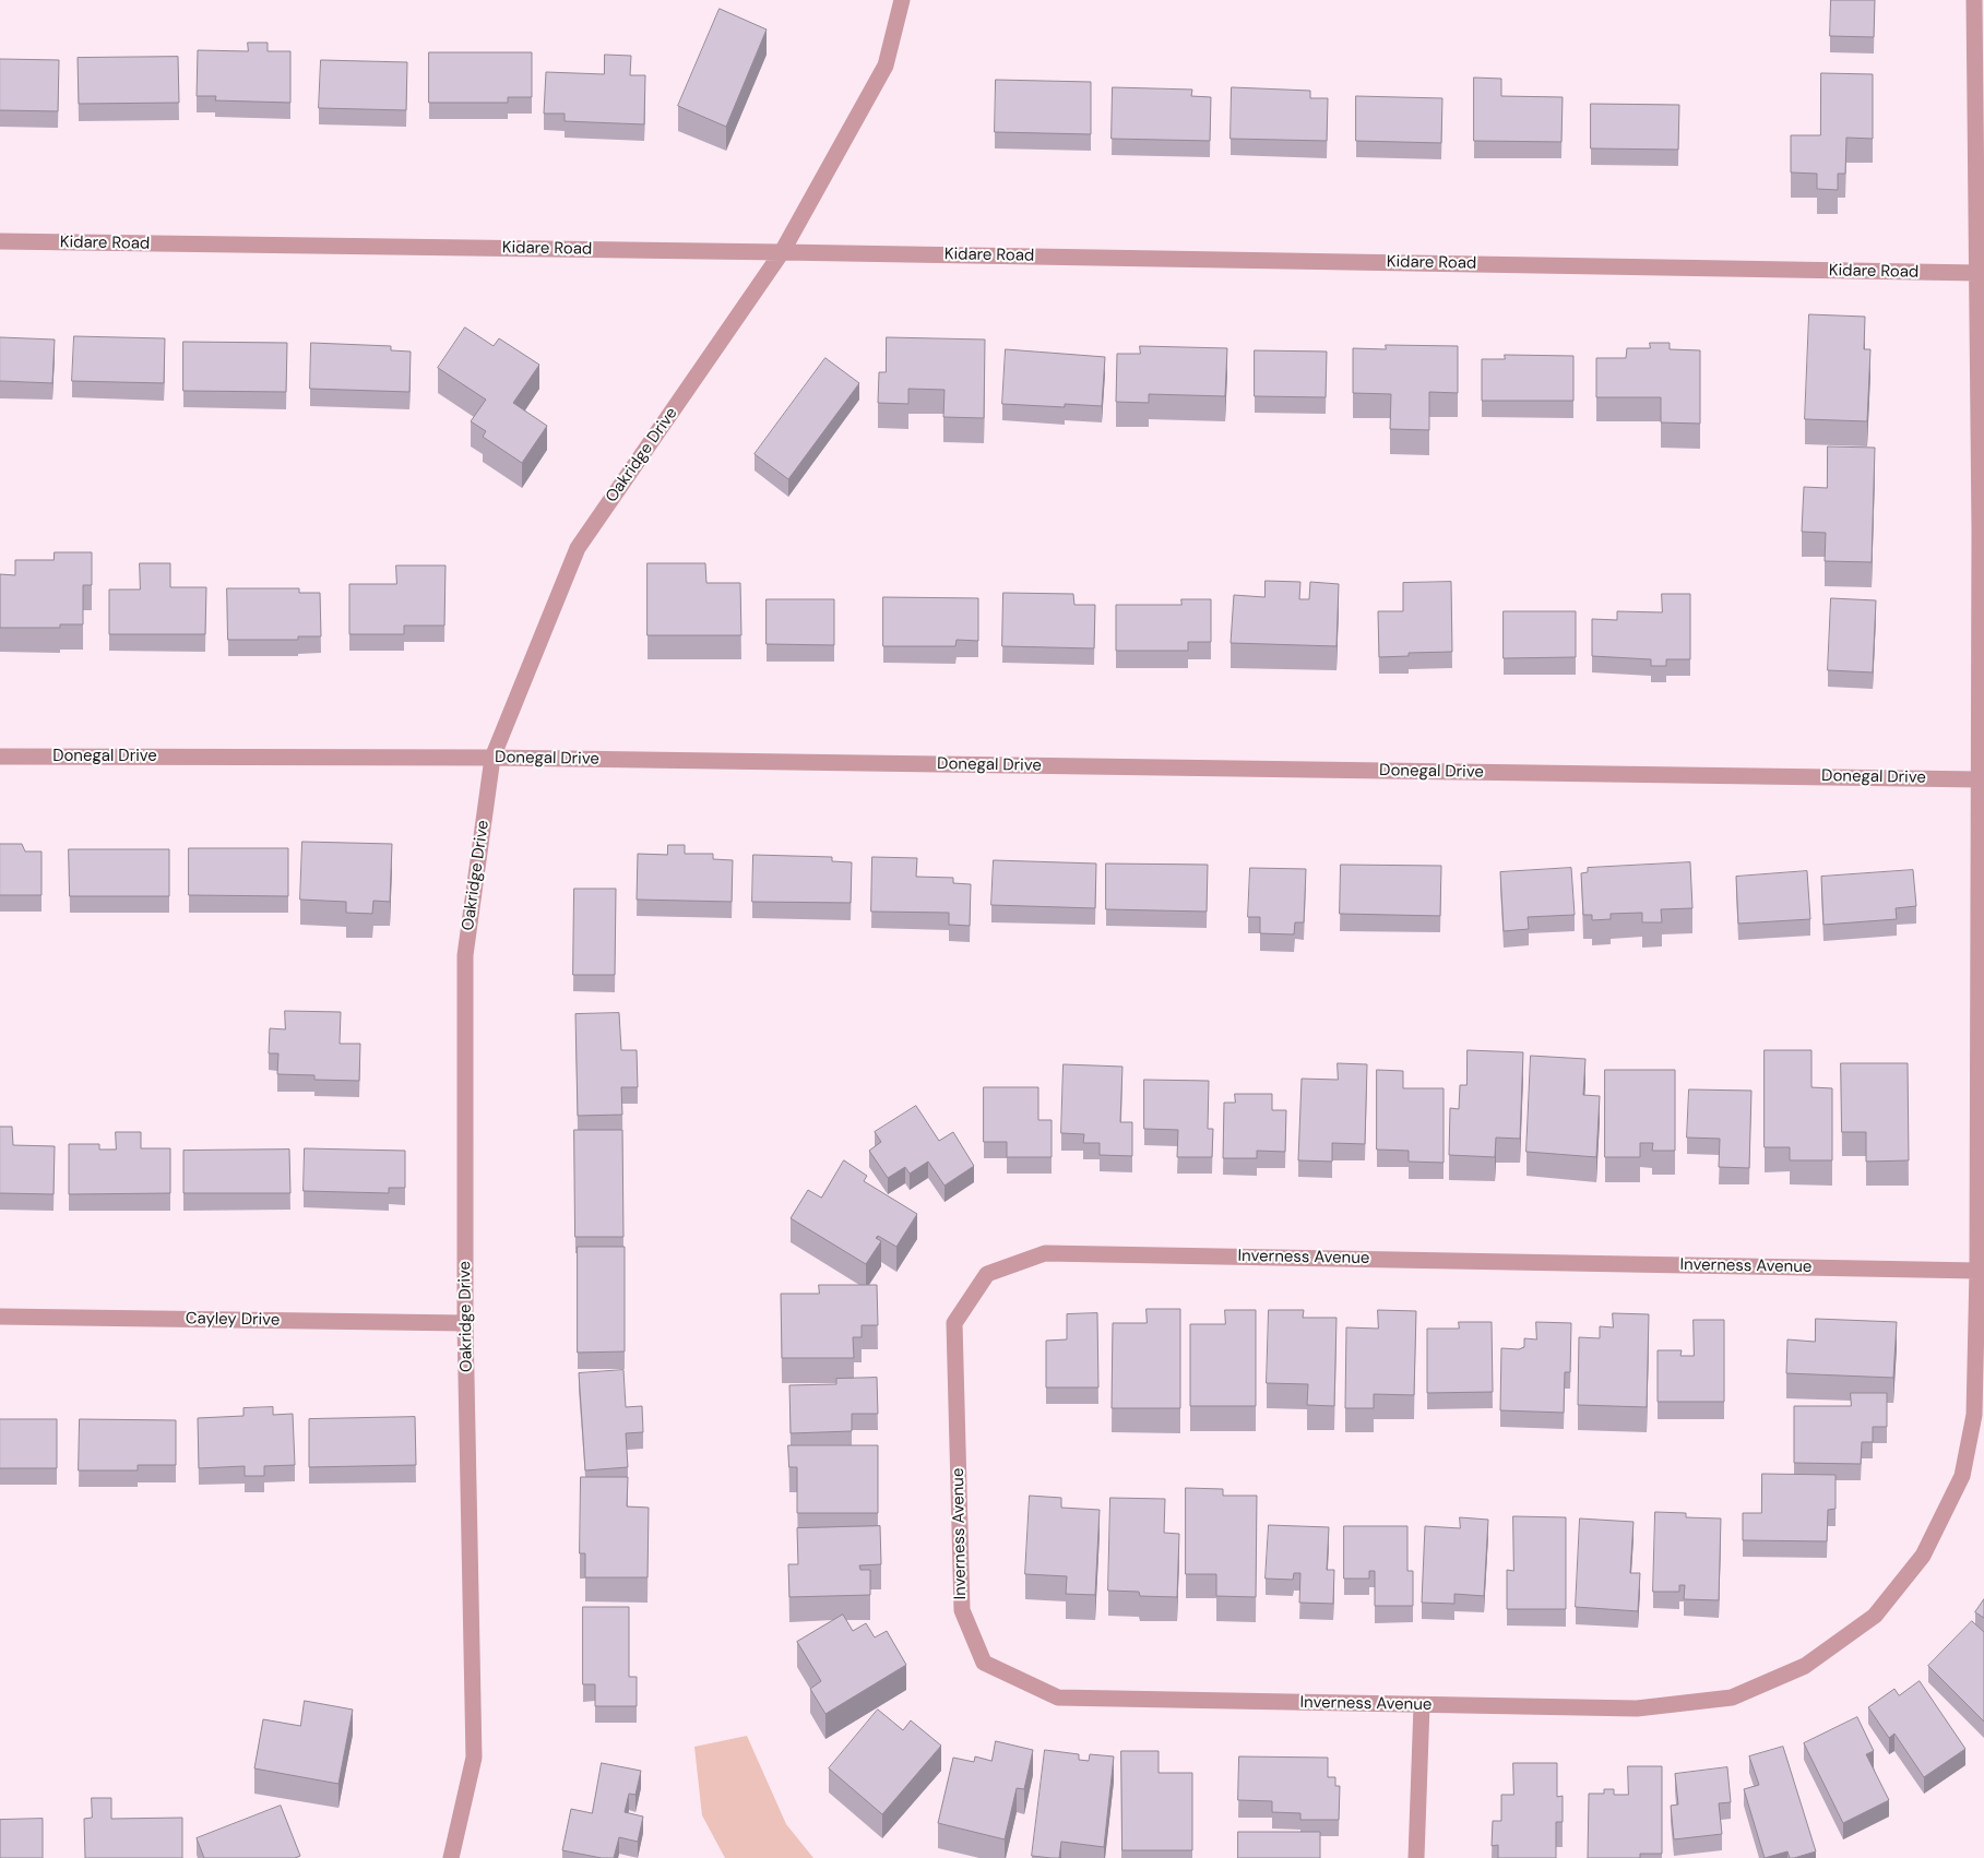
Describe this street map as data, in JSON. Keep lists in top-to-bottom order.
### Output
{
  "streets": {
    "street": [
      "Kidare Road",
      "Oakridge Drive",
      "Donegal Drive",
      "Inverness Avenue",
      "Cayley Drive"
    ]
  },
  "crossings": [
    ["Kidare Road", "Oakridge Drive"],
    ["Kidare Road", "Inverness Avenue"],
    ["Oakridge Drive", "Donegal Drive"],
    ["Oakridge Drive", "Cayley Drive"],
    ["Donegal Drive", "Inverness Avenue"]
  ]
}
